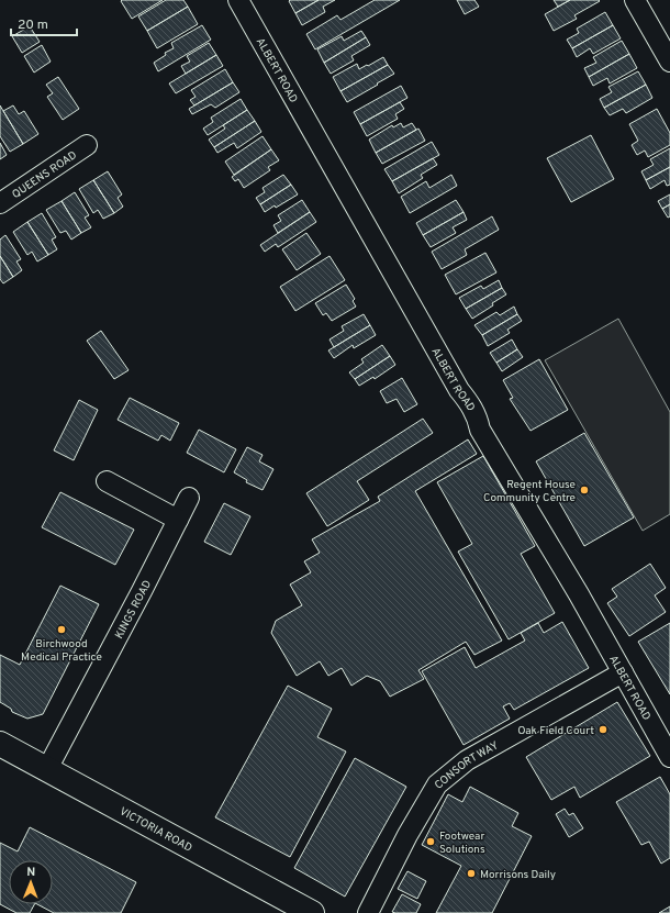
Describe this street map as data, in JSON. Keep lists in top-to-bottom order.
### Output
{
  "streets": {
    "street": [
      "ALBERT ROAD",
      "QUEENS ROAD",
      "KINGS ROAD",
      "CONSORT WAY",
      "VICTORIA ROAD"
    ]
  },
  "crossings": [
    ["ALBERT ROAD", "CONSORT WAY"],
    ["KINGS ROAD", "VICTORIA ROAD"]
  ],
  "places": [
    "Regent House Community Centre",
    "Birchwood Medical Practice",
    "Oak Field Court",
    "Footwear Solutions",
    "Morrisons Daily"
  ],
  "scale_bar": "20 m",
  "north": "top"
}
